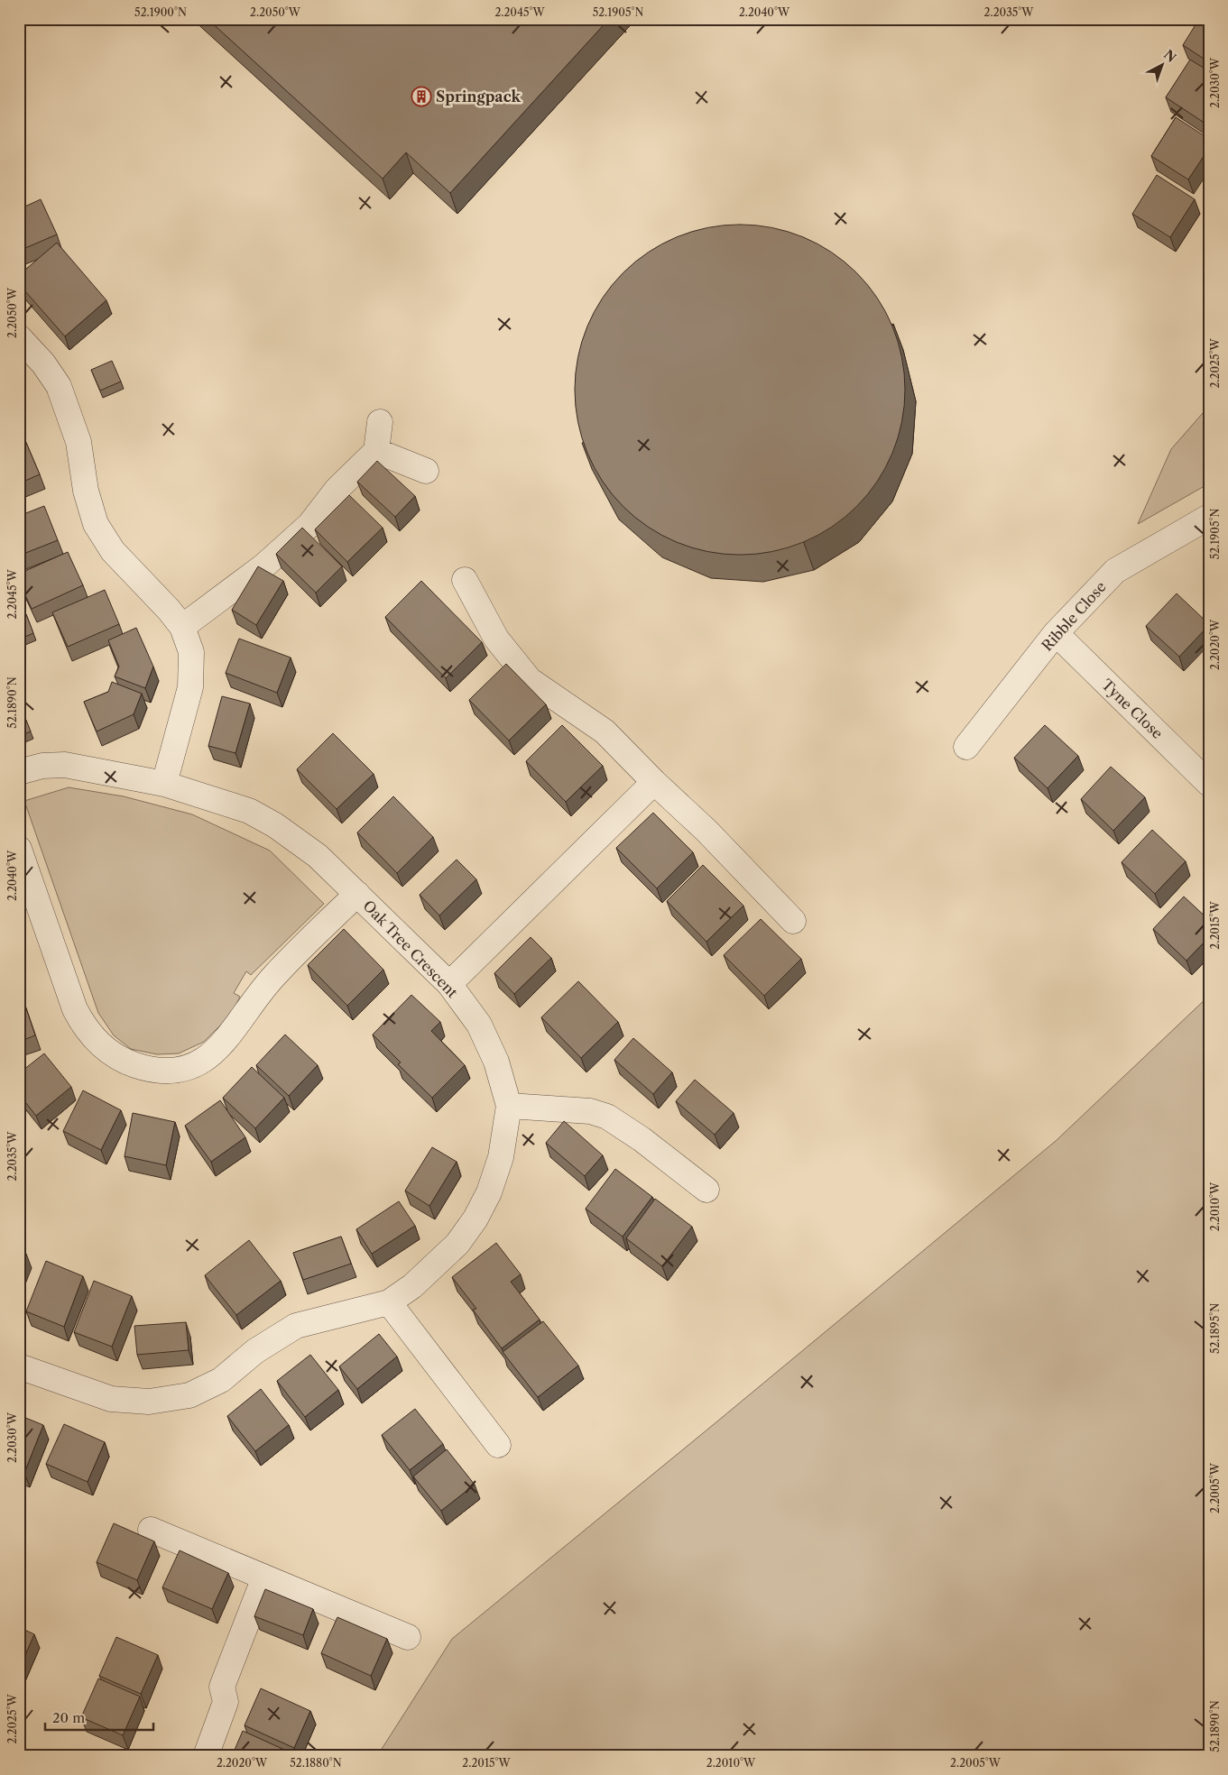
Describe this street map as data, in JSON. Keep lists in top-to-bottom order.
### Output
{
  "streets": {
    "street": ["Ribble Close", "Tyne Close", "Oak Tree Crescent"]
  },
  "crossings": [
    ["Ribble Close", "Tyne Close"]
  ],
  "places": {
    "building": ["Springpack"]
  },
  "scale_bar": "20 m",
  "north": "top right",
  "coordinates": [
    "52.1900°N",
    "2.2050°W",
    "2.2045°W",
    "52.1905°N",
    "2.2040°W",
    "2.2035°W",
    "2.2030°W",
    "2.2025°W",
    "2.2020°W",
    "52.1890°N",
    "2.2015°W",
    "2.2010°W",
    "52.1895°N",
    "2.2005°W",
    "52.1880°N"
  ]
}
